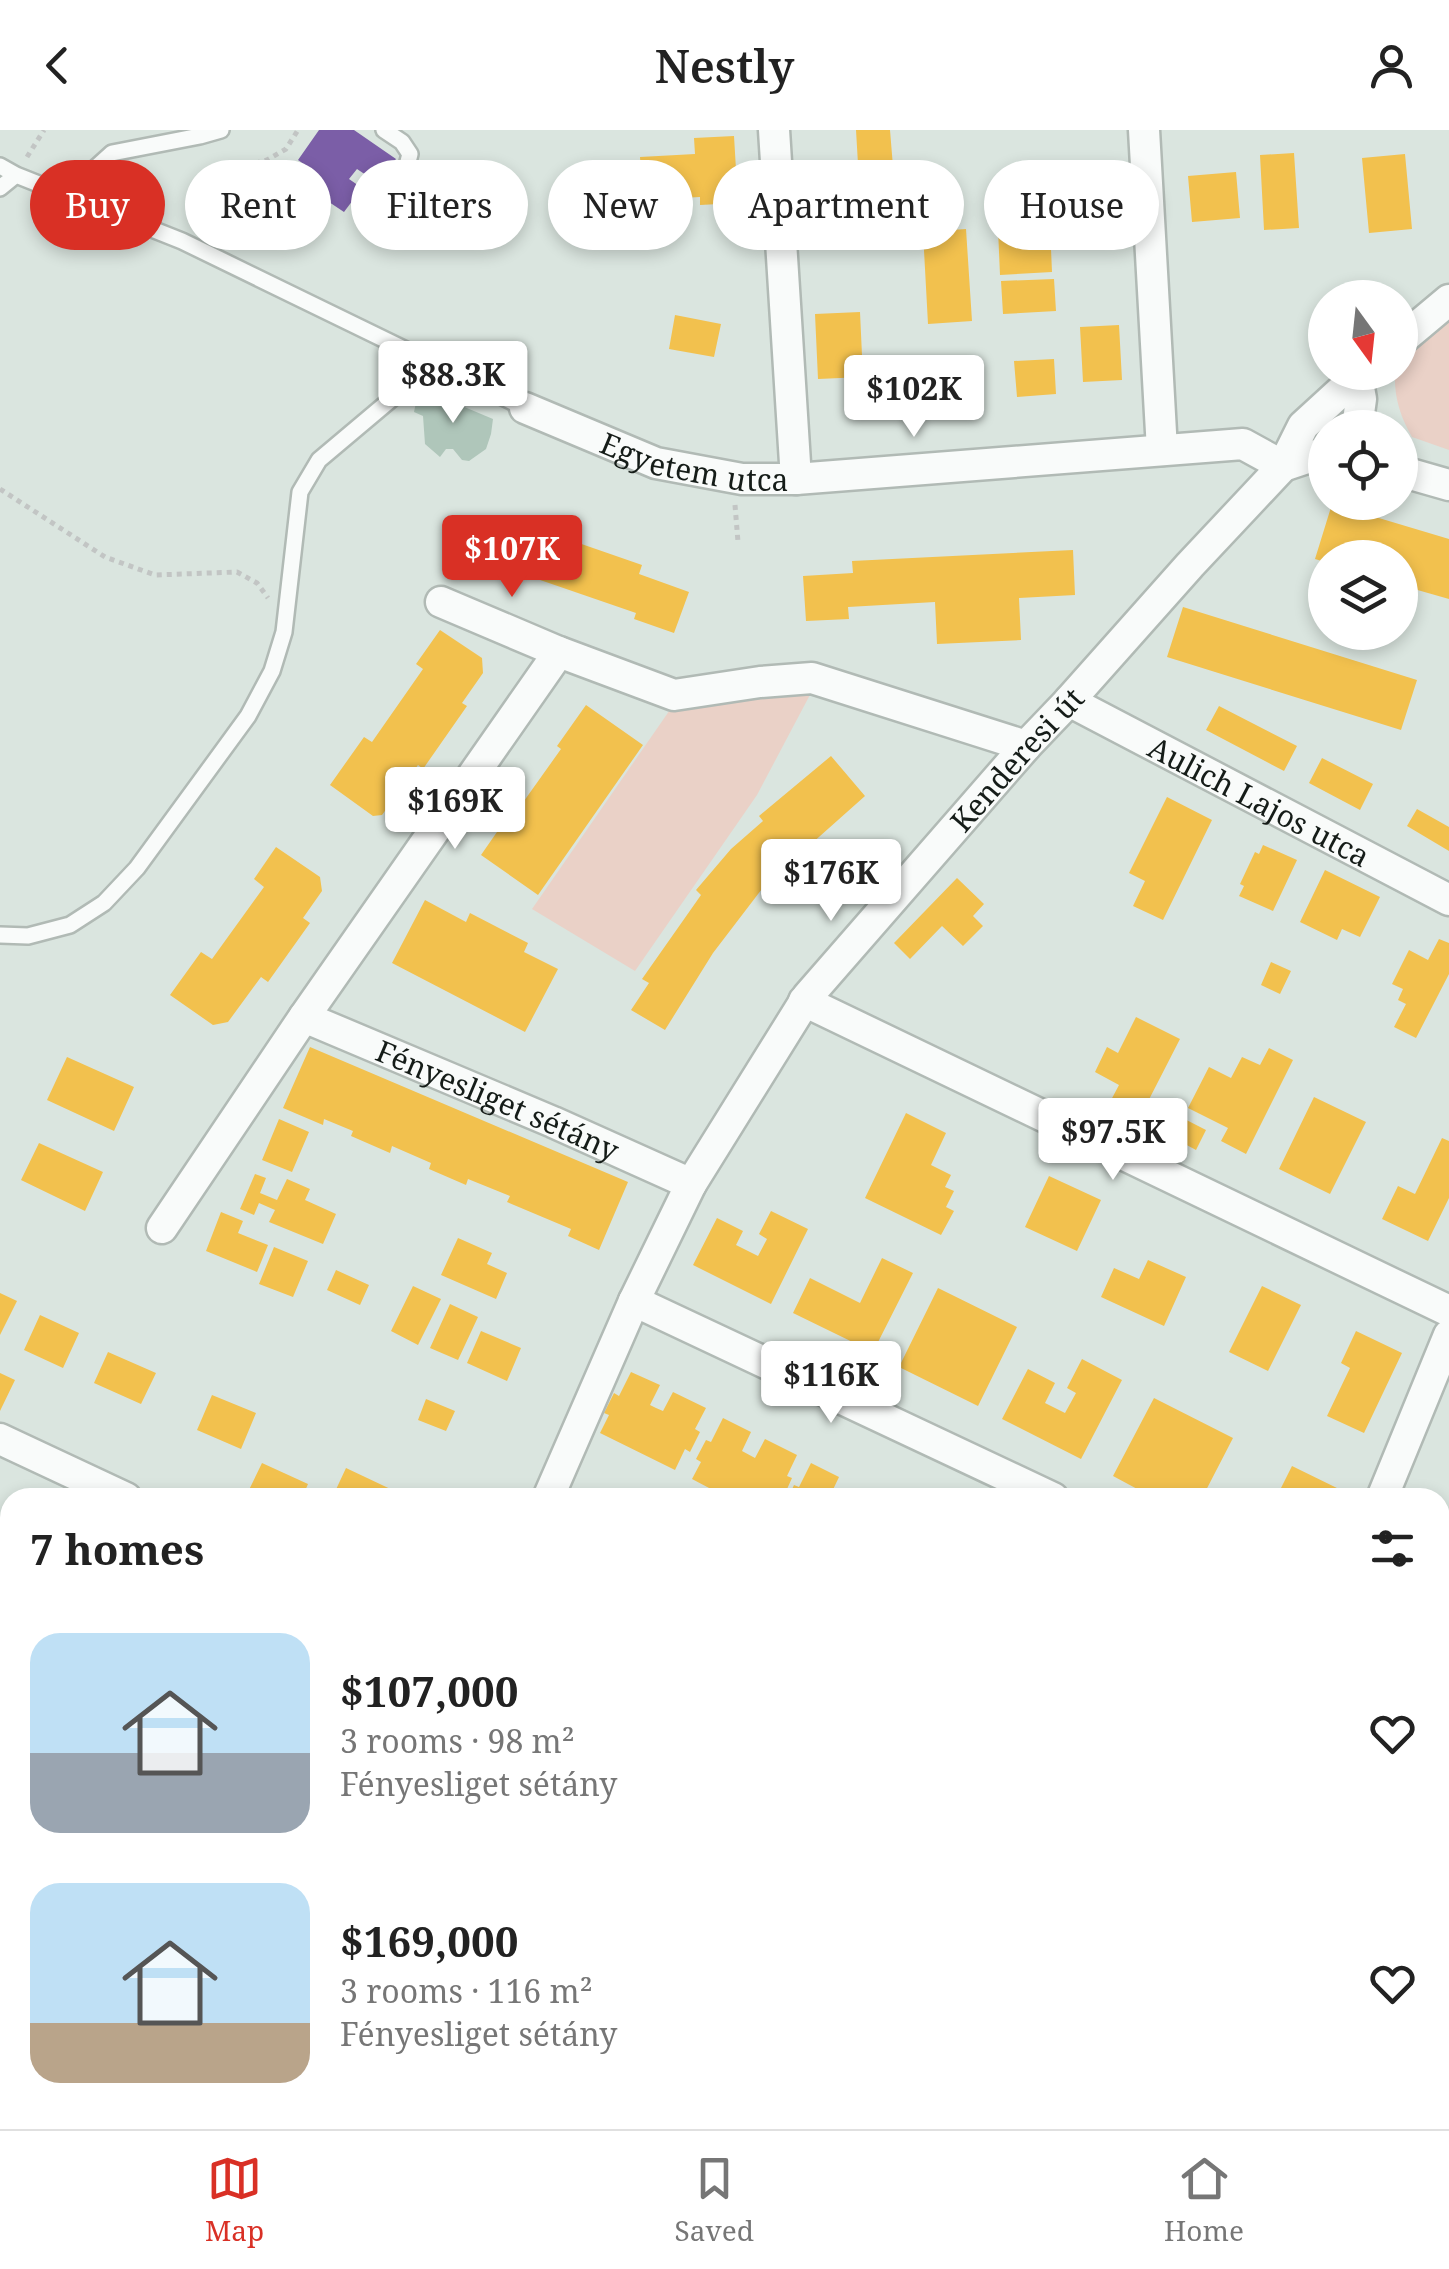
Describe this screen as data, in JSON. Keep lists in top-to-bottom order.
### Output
{
  "streets": {
    "street": [
      "Egyetem utca",
      "Kenderesi út",
      "Aulich Lajos utca",
      "Fényesliget sétány"
    ]
  },
  "crossings": [
    ["Egyetem utca", "Kenderesi út"],
    ["Kenderesi út", "Aulich Lajos utca"],
    ["Kenderesi út", "Fényesliget sétány"]
  ],
  "north": "bottom",
  "page": {
    "header": "Nestly",
    "chip": [
      "Buy",
      "Rent",
      "Filters",
      "New",
      "Apartment",
      "House"
    ],
    "price": [
      "$88.3K",
      "$102K",
      "$107K",
      "$169K",
      "$176K",
      "$97.5K",
      "$116K"
    ],
    "heading": "7 homes",
    "list": [
      {
        "name": "$107,000",
        "note": "3 rooms · 98 m² · Fényesliget sétány"
      },
      {
        "name": "$169,000",
        "note": "3 rooms · 116 m² · Fényesliget sétány"
      }
    ],
    "tabs": ["Map", "Saved", "Home"]
  }
}
